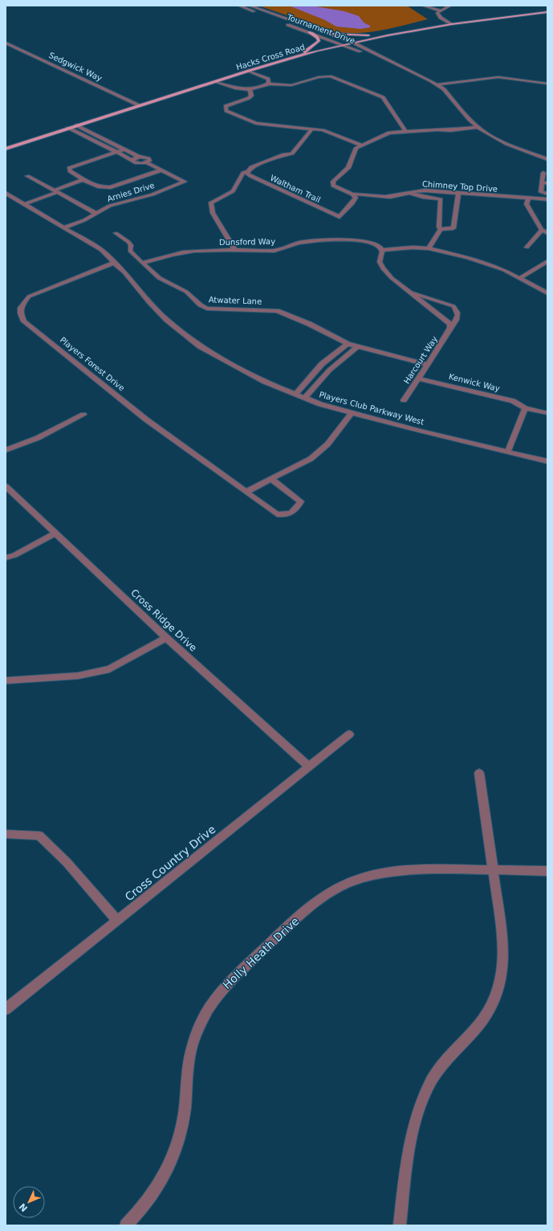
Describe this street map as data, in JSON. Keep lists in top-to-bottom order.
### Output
{
  "streets": {
    "main road": ["Hacks Cross Road"],
    "street": [
      "Tournament Drive",
      "Sedgwick Way",
      "Chimney Top Drive",
      "Waltham Trail",
      "Arnies Drive",
      "Dunsford Way",
      "Atwater Lane",
      "Harcourt Way",
      "Players Forest Drive",
      "Kenwick Way",
      "Players Club Parkway West",
      "Cross Ridge Drive",
      "Cross Country Drive",
      "Holly Heath Drive"
    ]
  },
  "crossings": [
    ["Tournament Drive", "Hacks Cross Road"],
    ["Hacks Cross Road", "Sedgwick Way"],
    ["Chimney Top Drive", "Waltham Trail"],
    ["Arnies Drive", "Players Club Parkway West"],
    ["Dunsford Way", "Atwater Lane"],
    ["Dunsford Way", "Harcourt Way"],
    ["Harcourt Way", "Kenwick Way"],
    ["Players Forest Drive", "Players Club Parkway West"],
    ["Cross Ridge Drive", "Cross Country Drive"]
  ],
  "north": "bottom left"
}
